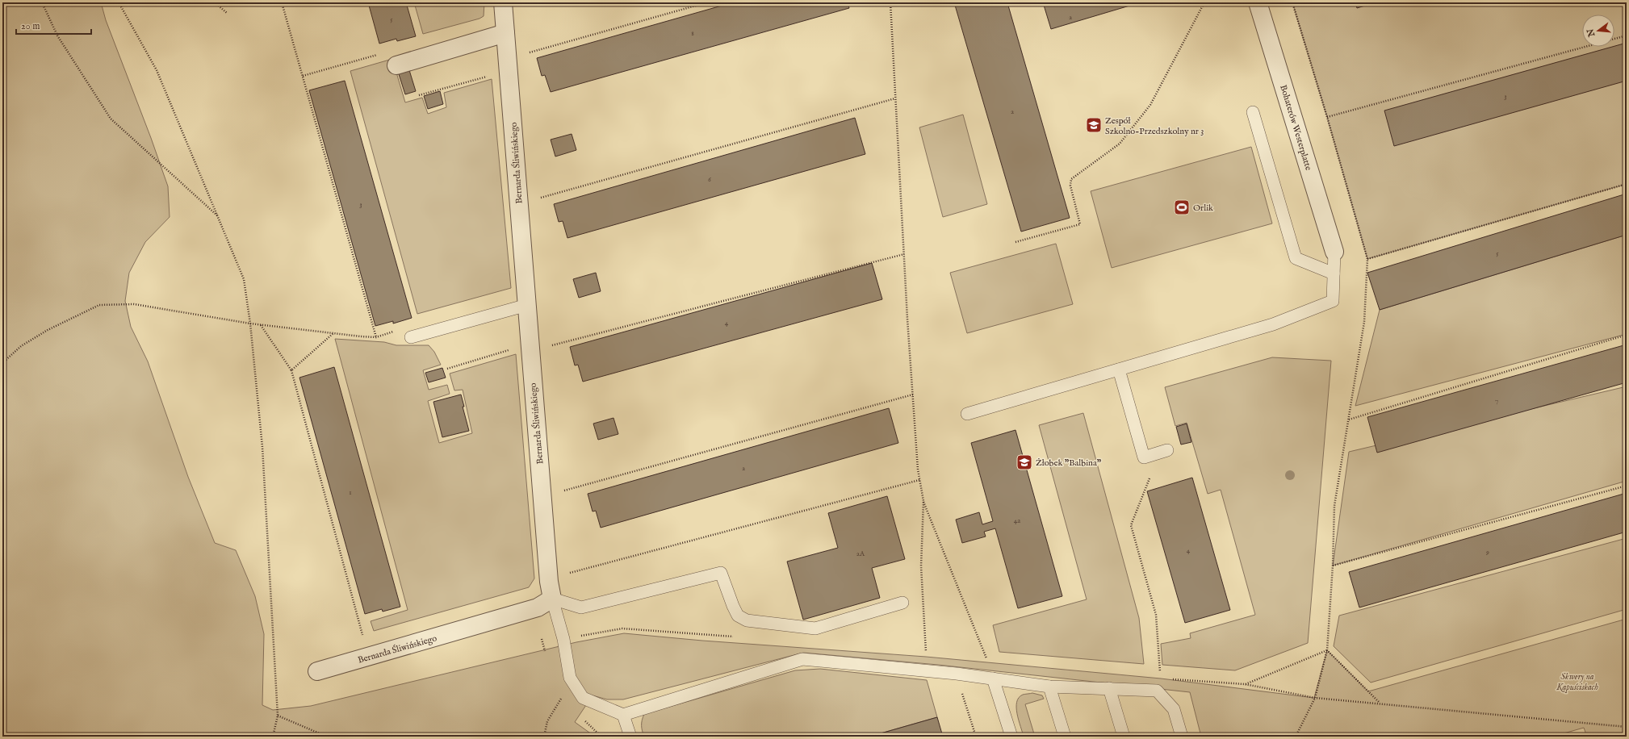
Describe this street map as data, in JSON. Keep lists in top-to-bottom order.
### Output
{
  "streets": {
    "street": ["Bohaterów Westerplatte", "Bernarda Śliwińskiego"]
  },
  "parks": ["Skwery na Kapuściskach"],
  "places": {
    "school or university": ["Zespół Szkolno-Przedszkolny nr 3", "Żłobek \"Balbina\""],
    "sports": ["Orlik"]
  },
  "house_numbers": [
    "2",
    "5",
    "8",
    "3",
    "2",
    "6",
    "3",
    "5",
    "4",
    "7",
    "2",
    "1",
    "4a",
    "4",
    "9",
    "2A"
  ],
  "scale_bar": "20 m",
  "north": "left"
}
